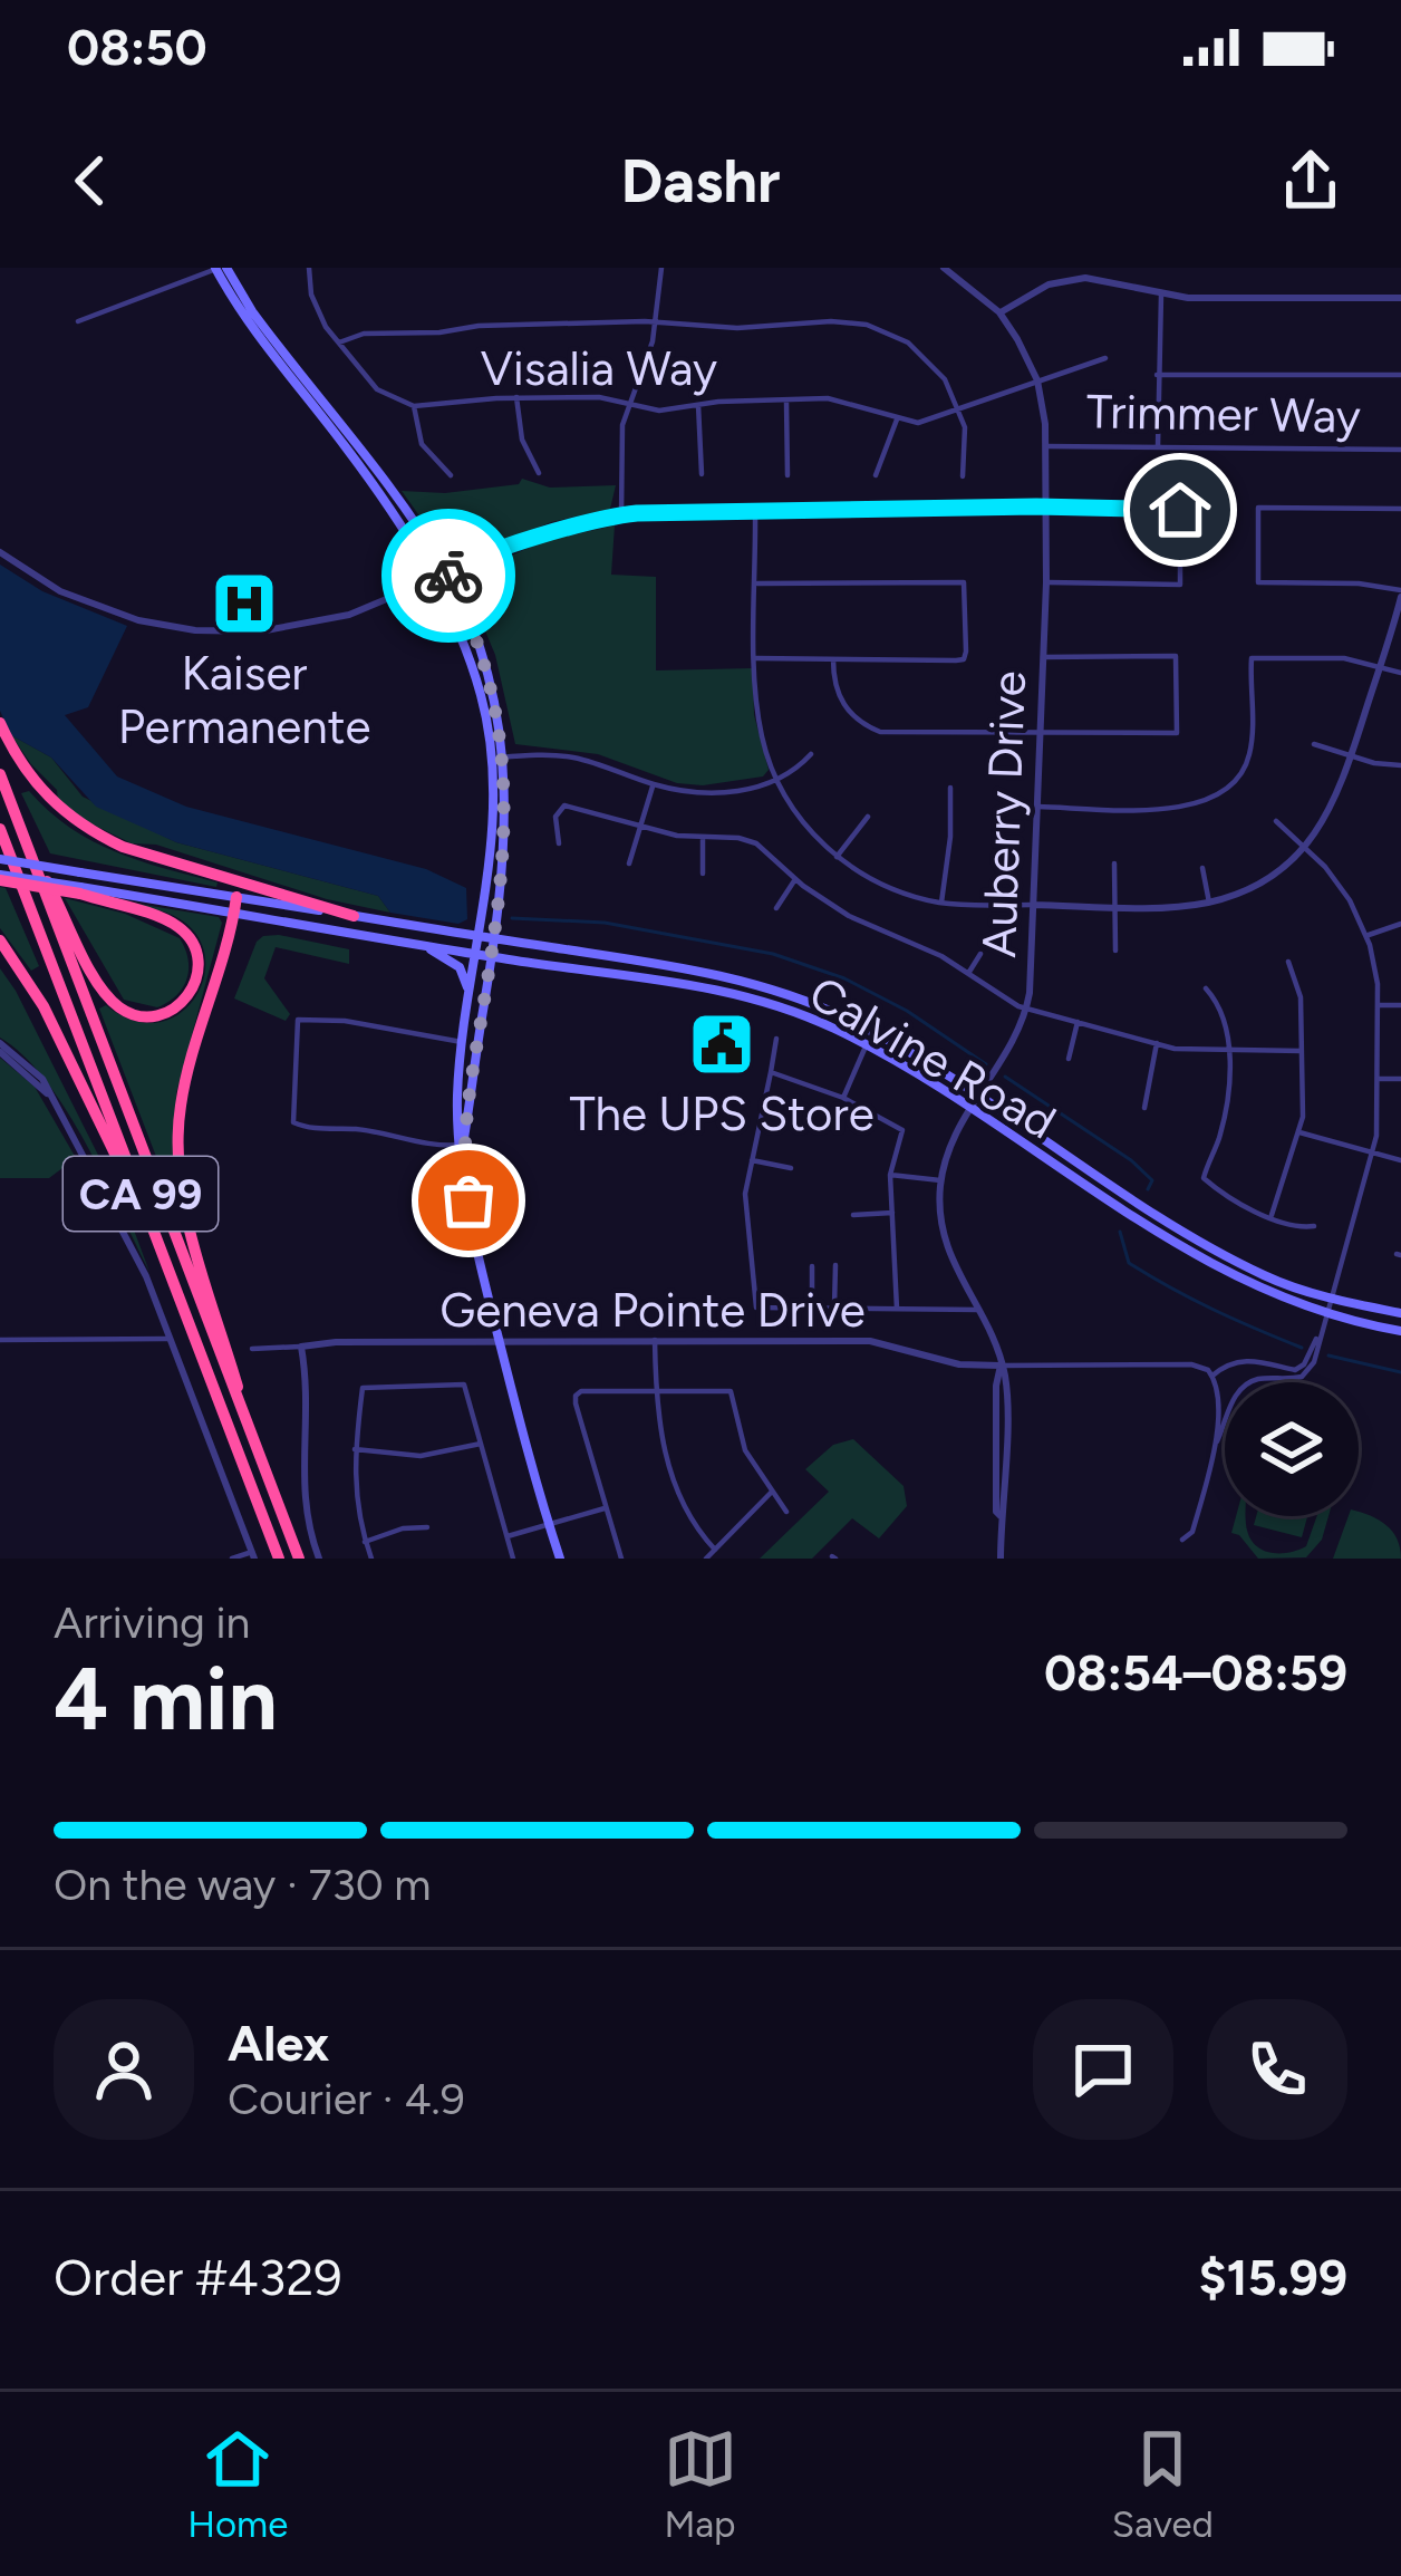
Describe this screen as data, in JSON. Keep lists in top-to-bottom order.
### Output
{
  "streets": {
    "highway": ["CA 99"],
    "main road": ["Calvine Road"],
    "street": [
      "Visalia Way",
      "Trimmer Way",
      "Auberry Drive",
      "Geneva Pointe Drive"
    ]
  },
  "crossings": [
    ["Visalia Way", "Auberry Drive"],
    ["Trimmer Way", "Auberry Drive"],
    ["Auberry Drive", "Calvine Road"],
    ["Auberry Drive", "Geneva Pointe Drive"]
  ],
  "places": {
    "hospital": ["Kaiser Permanente"],
    "public building": ["The UPS Store"]
  },
  "page": {
    "status": "08:50",
    "header": "Dashr",
    "heading": ["4 min", "Arriving in", "08:54–08:59"],
    "panel": [
      "Alex",
      "Courier · 4.9",
      "Order #4329",
      "$15.99"
    ],
    "bar": "On the way · 730 m",
    "tabs": ["Home", "Map", "Saved"]
  }
}
